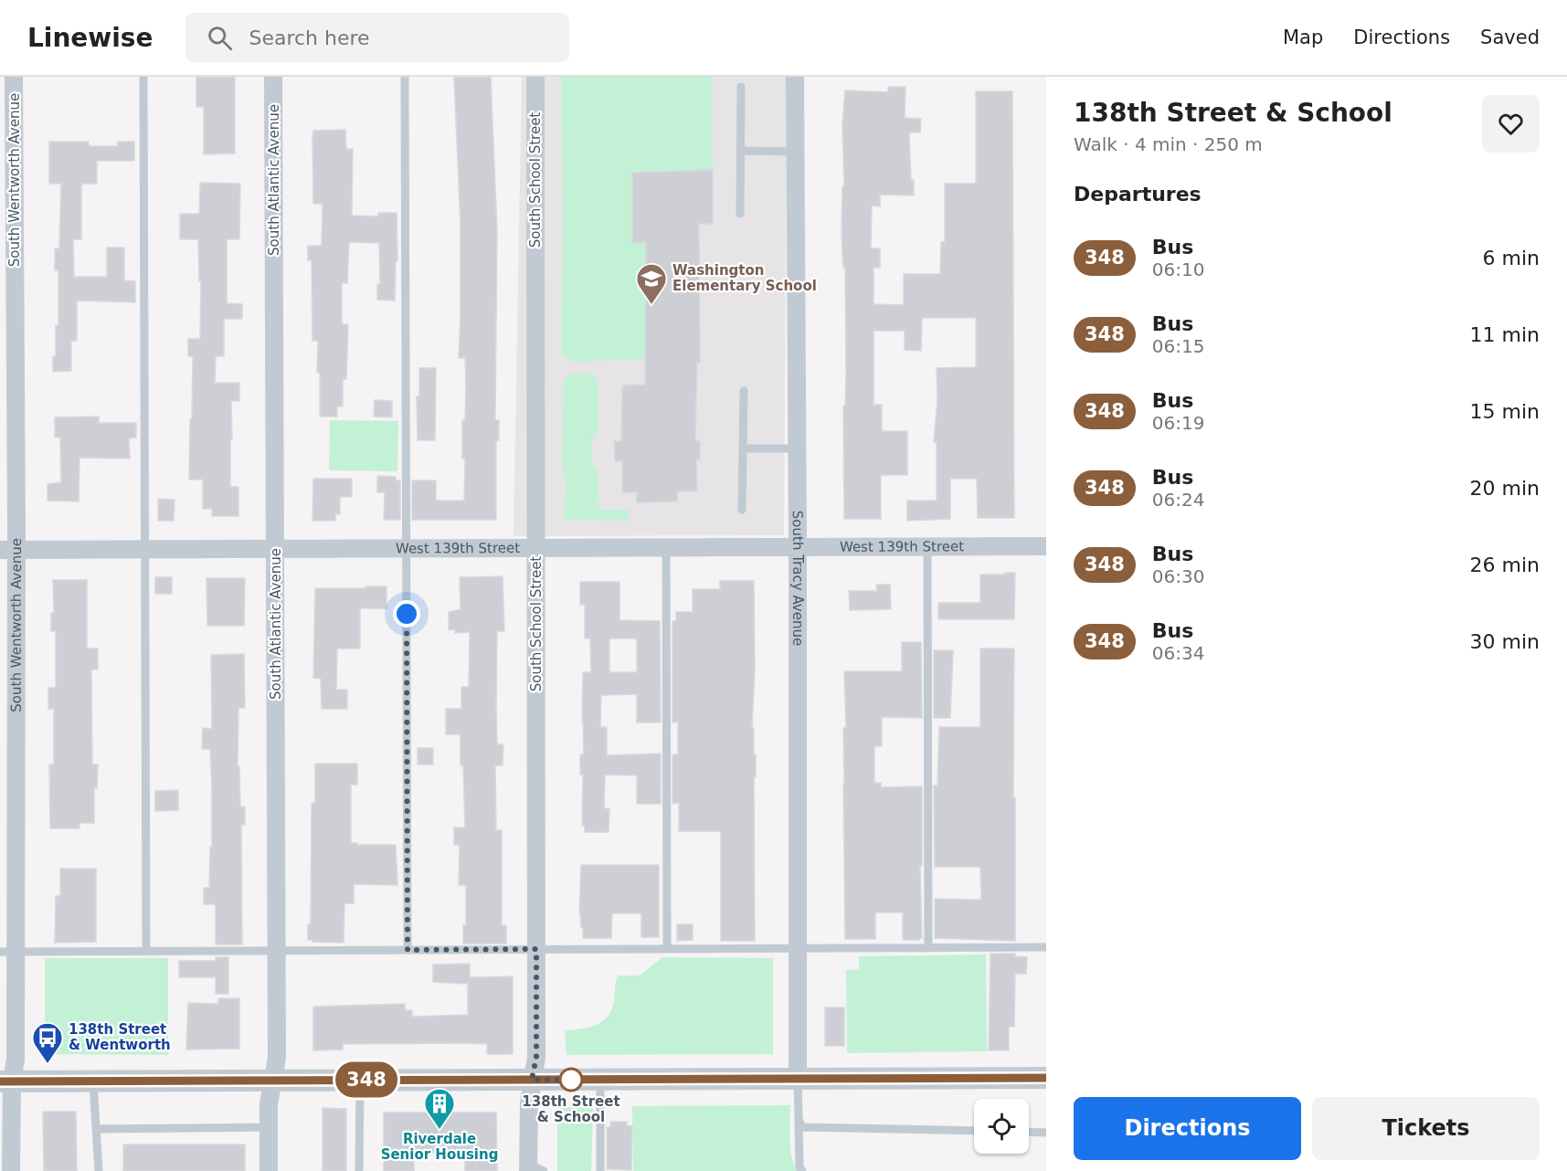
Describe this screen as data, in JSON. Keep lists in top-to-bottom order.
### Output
{
  "streets": {
    "street": [
      "South Wentworth Avenue",
      "South Atlantic Avenue",
      "South School Street",
      "West 139th Street",
      "South Tracy Avenue"
    ]
  },
  "crossings": [
    ["South Wentworth Avenue", "West 139th Street"],
    ["South Atlantic Avenue", "West 139th Street"],
    ["South School Street", "West 139th Street"],
    ["West 139th Street", "South Tracy Avenue"]
  ],
  "places": {
    "school or university": ["Washington Elementary School"],
    "bus stop": ["138th Street & Wentworth"],
    "other": ["138th Street & School"],
    "building": ["Riverdale Senior Housing"]
  },
  "lines": ["bus line 348"],
  "page": {
    "header": "Linewise",
    "search": "Search here",
    "nav": ["Map", "Directions", "Saved"],
    "on_map": "348",
    "heading": [
      ["138th Street & School", "Walk · 4 min · 250 m"],
      "Departures"
    ],
    "list": [
      {
        "mark": "348",
        "name": "Bus",
        "note": "06:10",
        "value": "6 min"
      },
      {
        "mark": "348",
        "name": "Bus",
        "note": "06:15",
        "value": "11 min"
      },
      {
        "mark": "348",
        "name": "Bus",
        "note": "06:19",
        "value": "15 min"
      },
      {
        "mark": "348",
        "name": "Bus",
        "note": "06:24",
        "value": "20 min"
      },
      {
        "mark": "348",
        "name": "Bus",
        "note": "06:30",
        "value": "26 min"
      },
      {
        "mark": "348",
        "name": "Bus",
        "note": "06:34",
        "value": "30 min"
      }
    ],
    "buttons": ["Directions", "Tickets"]
  }
}
